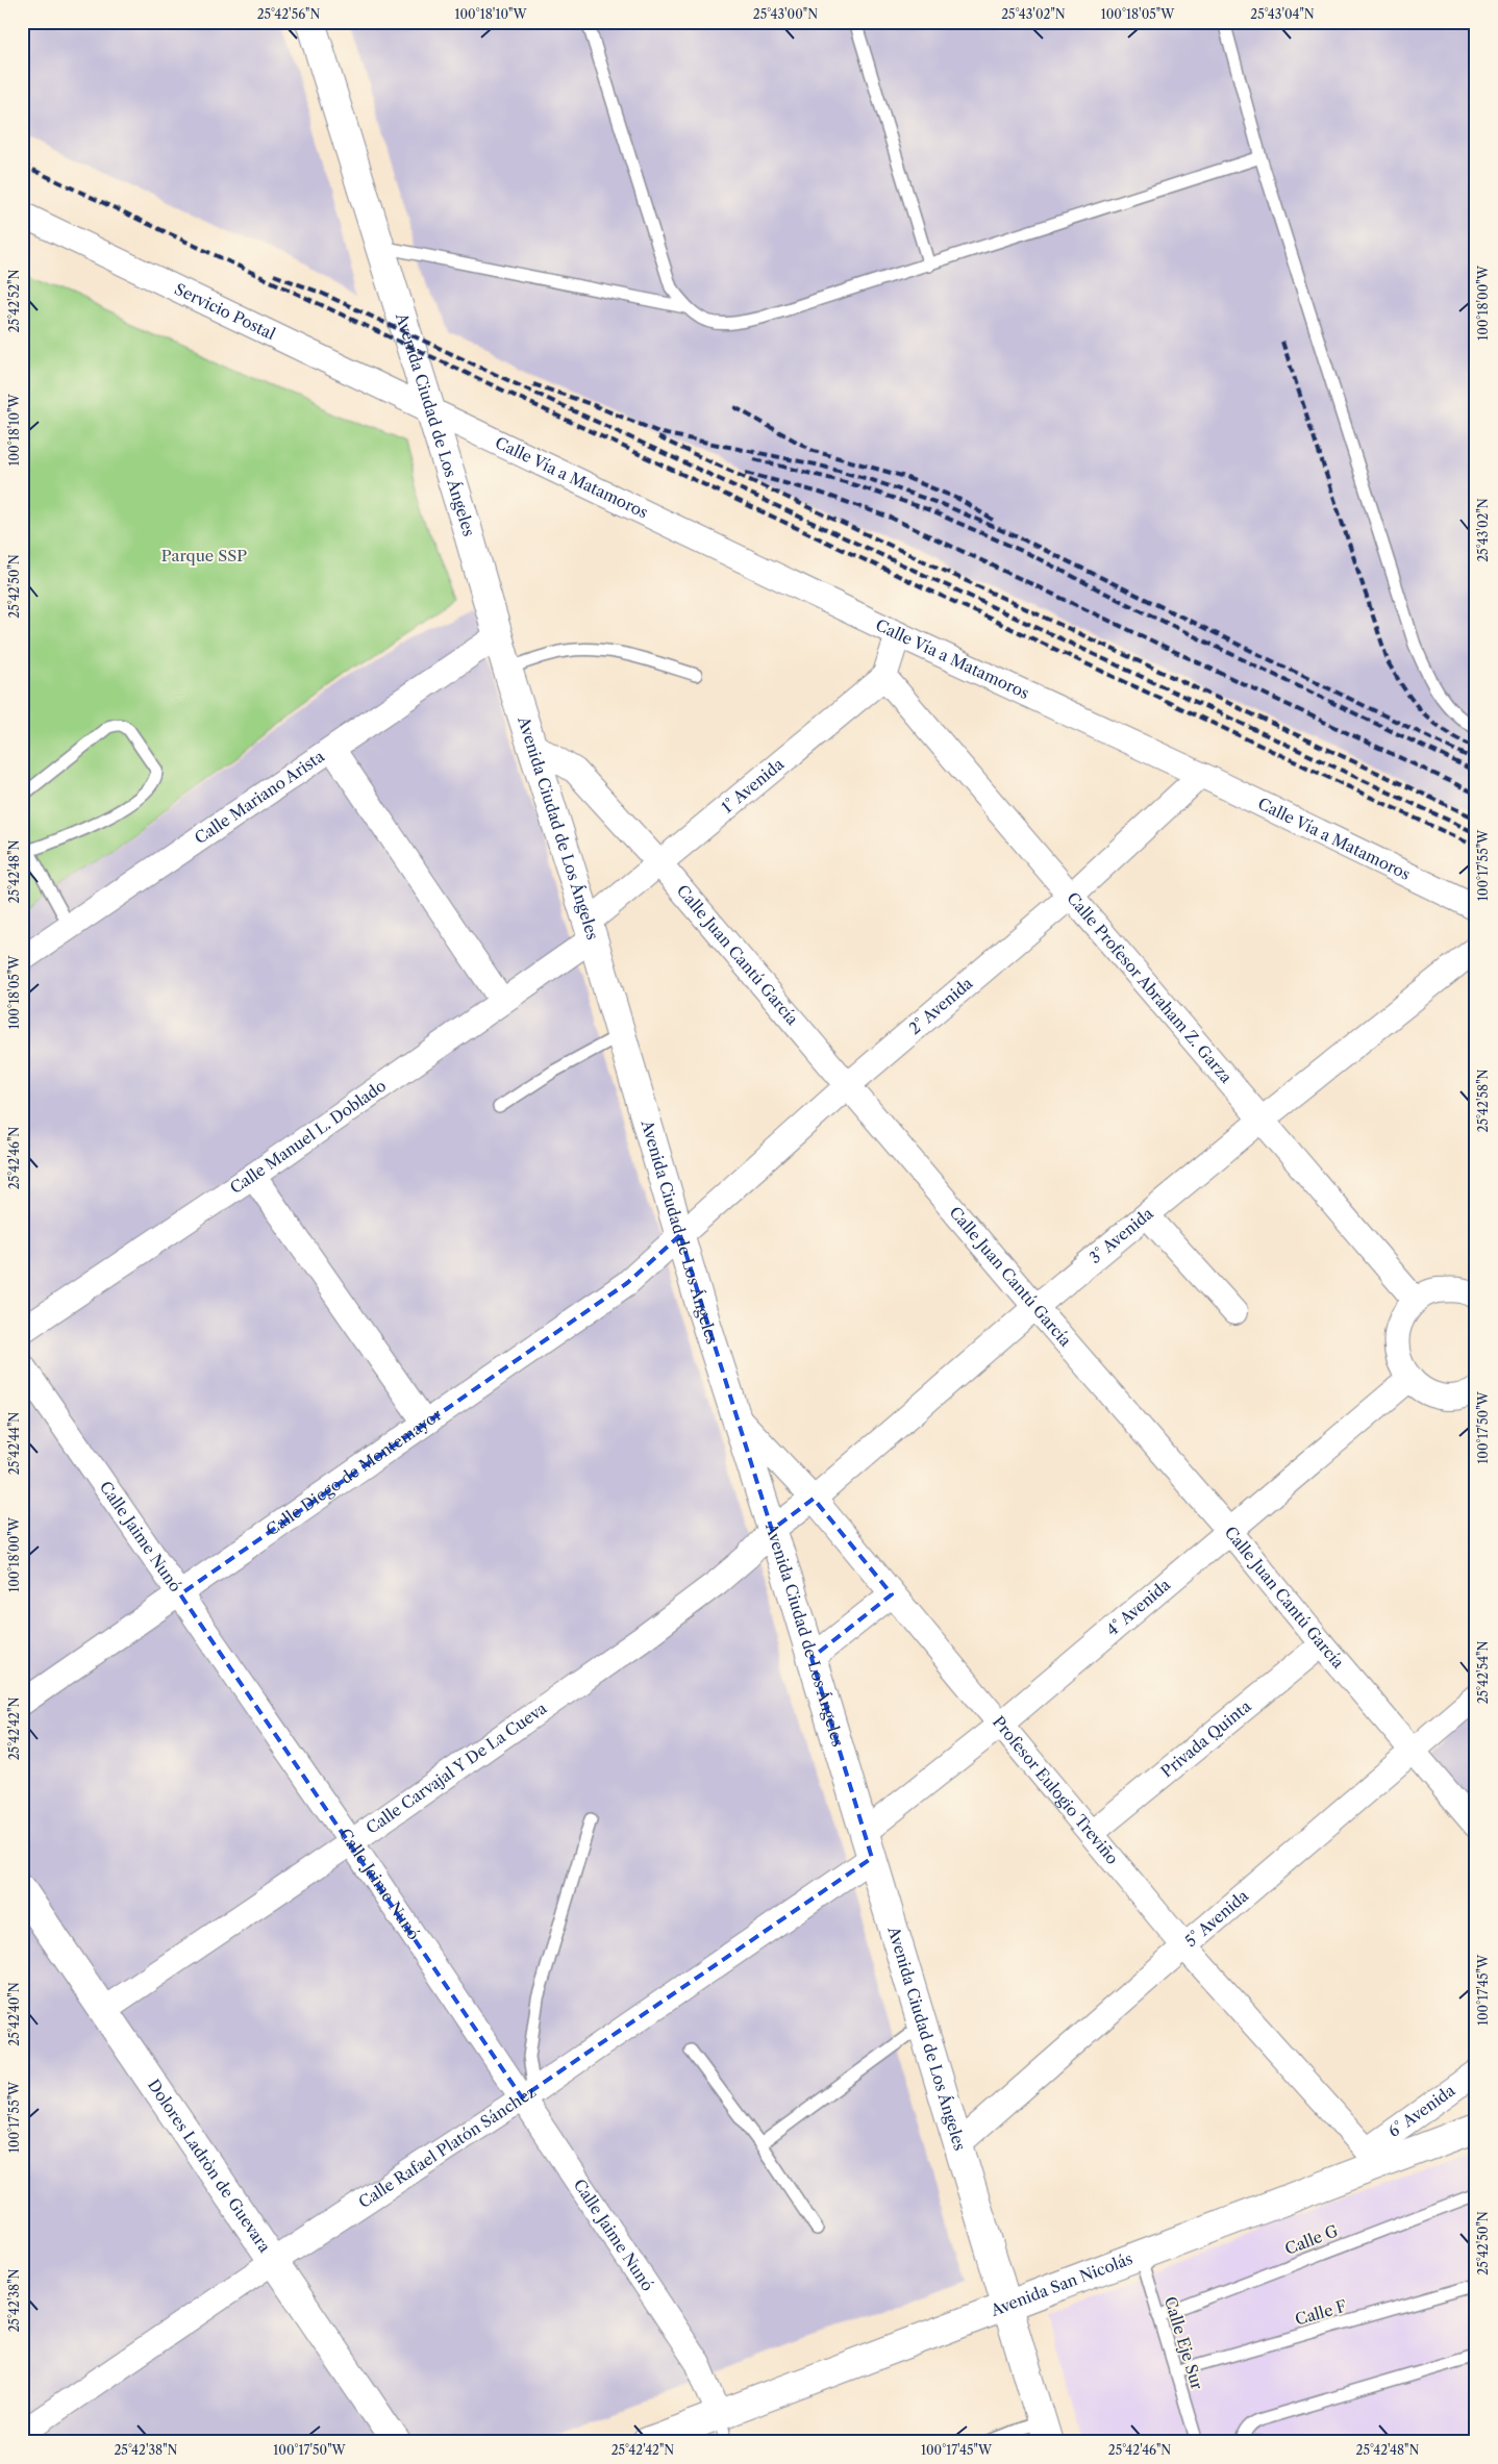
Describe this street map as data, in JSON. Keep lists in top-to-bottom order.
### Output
{
  "streets": {
    "street": [
      "Servicio Postal",
      "Avenida Ciudad de Los Ángeles",
      "Calle Vía a Matamoros",
      "1° Avenida",
      "Calle Mariano Arista",
      "Calle Juan Cantú García",
      "Calle Profesor Abraham Z. Garza",
      "2° Avenida",
      "Calle Manuel L. Doblado",
      "3° Avenida",
      "Calle Diego de Montemayor",
      "Calle Jaime Nunó",
      "4° Avenida",
      "Privada Quinta",
      "Calle Carvajal Y De La Cueva",
      "Profesor Eulogio Treviño",
      "5° Avenida",
      "6° Avenida",
      "Calle Rafael Platón Sánchez",
      "Dolores Ladròn de Guevara",
      "Avenida San Nicolás"
    ],
    "lane": ["Calle G", "Calle F", "Calle Eje Sur"]
  },
  "crossings": [
    ["Servicio Postal", "Avenida Ciudad de Los Ángeles"],
    ["Servicio Postal", "Calle Vía a Matamoros"],
    ["Avenida Ciudad de Los Ángeles", "Calle Vía a Matamoros"],
    ["Avenida Ciudad de Los Ángeles", "1° Avenida"],
    ["Avenida Ciudad de Los Ángeles", "Calle Mariano Arista"],
    ["Avenida Ciudad de Los Ángeles", "Calle Juan Cantú García"],
    ["Avenida Ciudad de Los Ángeles", "2° Avenida"],
    ["Avenida Ciudad de Los Ángeles", "Calle Manuel L. Doblado"],
    ["Avenida Ciudad de Los Ángeles", "3° Avenida"],
    ["Avenida Ciudad de Los Ángeles", "Calle Diego de Montemayor"],
    ["Avenida Ciudad de Los Ángeles", "4° Avenida"],
    ["Avenida Ciudad de Los Ángeles", "Calle Carvajal Y De La Cueva"],
    ["Avenida Ciudad de Los Ángeles", "Profesor Eulogio Treviño"],
    ["Avenida Ciudad de Los Ángeles", "5° Avenida"],
    ["Avenida Ciudad de Los Ángeles", "Calle Rafael Platón Sánchez"],
    ["Avenida Ciudad de Los Ángeles", "Avenida San Nicolás"],
    ["Calle Vía a Matamoros", "2° Avenida"],
    ["1° Avenida", "Calle Juan Cantú García"],
    ["1° Avenida", "Calle Profesor Abraham Z. Garza"],
    ["1° Avenida", "Calle Manuel L. Doblado"],
    ["Calle Juan Cantú García", "2° Avenida"],
    ["Calle Juan Cantú García", "3° Avenida"],
    ["Calle Juan Cantú García", "4° Avenida"],
    ["Calle Juan Cantú García", "Privada Quinta"],
    ["Calle Juan Cantú García", "5° Avenida"],
    ["Calle Profesor Abraham Z. Garza", "2° Avenida"],
    ["Calle Profesor Abraham Z. Garza", "3° Avenida"],
    ["2° Avenida", "Calle Diego de Montemayor"],
    ["3° Avenida", "Calle Carvajal Y De La Cueva"],
    ["3° Avenida", "Profesor Eulogio Treviño"],
    ["Calle Diego de Montemayor", "Calle Jaime Nunó"],
    ["Calle Jaime Nunó", "Calle Carvajal Y De La Cueva"],
    ["Calle Jaime Nunó", "Calle Rafael Platón Sánchez"],
    ["Calle Jaime Nunó", "Avenida San Nicolás"],
    ["4° Avenida", "Profesor Eulogio Treviño"],
    ["4° Avenida", "Calle Rafael Platón Sánchez"],
    ["Privada Quinta", "Profesor Eulogio Treviño"],
    ["Calle Carvajal Y De La Cueva", "Dolores Ladròn de Guevara"],
    ["Profesor Eulogio Treviño", "5° Avenida"],
    ["Profesor Eulogio Treviño", "6° Avenida"],
    ["Profesor Eulogio Treviño", "Avenida San Nicolás"],
    ["6° Avenida", "Avenida San Nicolás"],
    ["Calle Rafael Platón Sánchez", "Dolores Ladròn de Guevara"],
    ["Calle G", "Calle Eje Sur"],
    ["Avenida San Nicolás", "Calle Eje Sur"],
    ["Calle F", "Calle Eje Sur"]
  ],
  "parks": ["Parque SSP"],
  "coordinates": [
    "25°42'56\"N",
    "100°18'10\"W",
    "25°43'00\"N",
    "25°43'02\"N",
    "100°18'05\"W",
    "25°43'04\"N",
    "25°42'52\"N",
    "100°18'00\"W",
    "25°42'50\"N",
    "100°17'55\"W",
    "25°42'48\"N",
    "25°42'58\"N",
    "25°42'46\"N",
    "100°17'50\"W",
    "25°42'44\"N",
    "25°42'54\"N",
    "25°42'42\"N",
    "100°17'45\"W",
    "25°42'40\"N",
    "25°42'38\"N"
  ]
}
